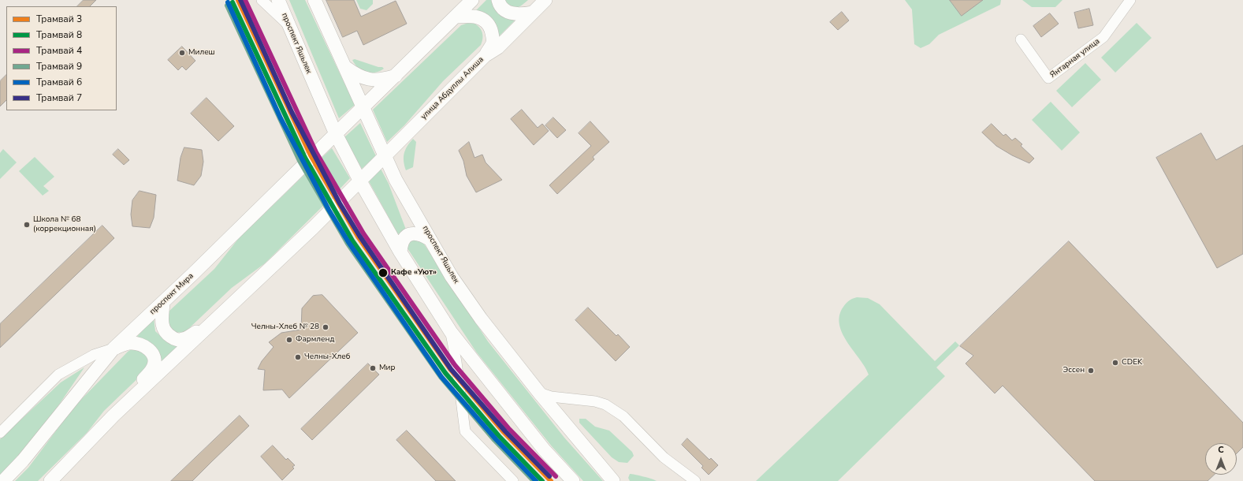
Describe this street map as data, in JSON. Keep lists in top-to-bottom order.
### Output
{
  "streets": {
    "main road": ["проспект Яшьлек", "улица Абдуллы Алиша", "проспект Мира"],
    "street": ["Янтарная улица"]
  },
  "crossings": [
    ["проспект Яшьлек", "улица Абдуллы Алиша"],
    ["проспект Яшьлек", "проспект Мира"]
  ],
  "places": [
    "Милеш",
    "Школа № 68 (коррекционная)",
    "Кафе «Уют»",
    "Челны-Хлеб № 28",
    "Фармленд",
    "Челны-Хлеб",
    "CDEK",
    "Мир",
    "Эссен"
  ],
  "lines": [
    "tram line 3",
    "tram line 4",
    "tram line 7",
    "tram line 8",
    "tram line 6",
    "tram line 9"
  ],
  "legend": [
    "Трамвай 3",
    "Трамвай 8",
    "Трамвай 4",
    "Трамвай 9",
    "Трамвай 6",
    "Трамвай 7"
  ],
  "north": "top"
}
